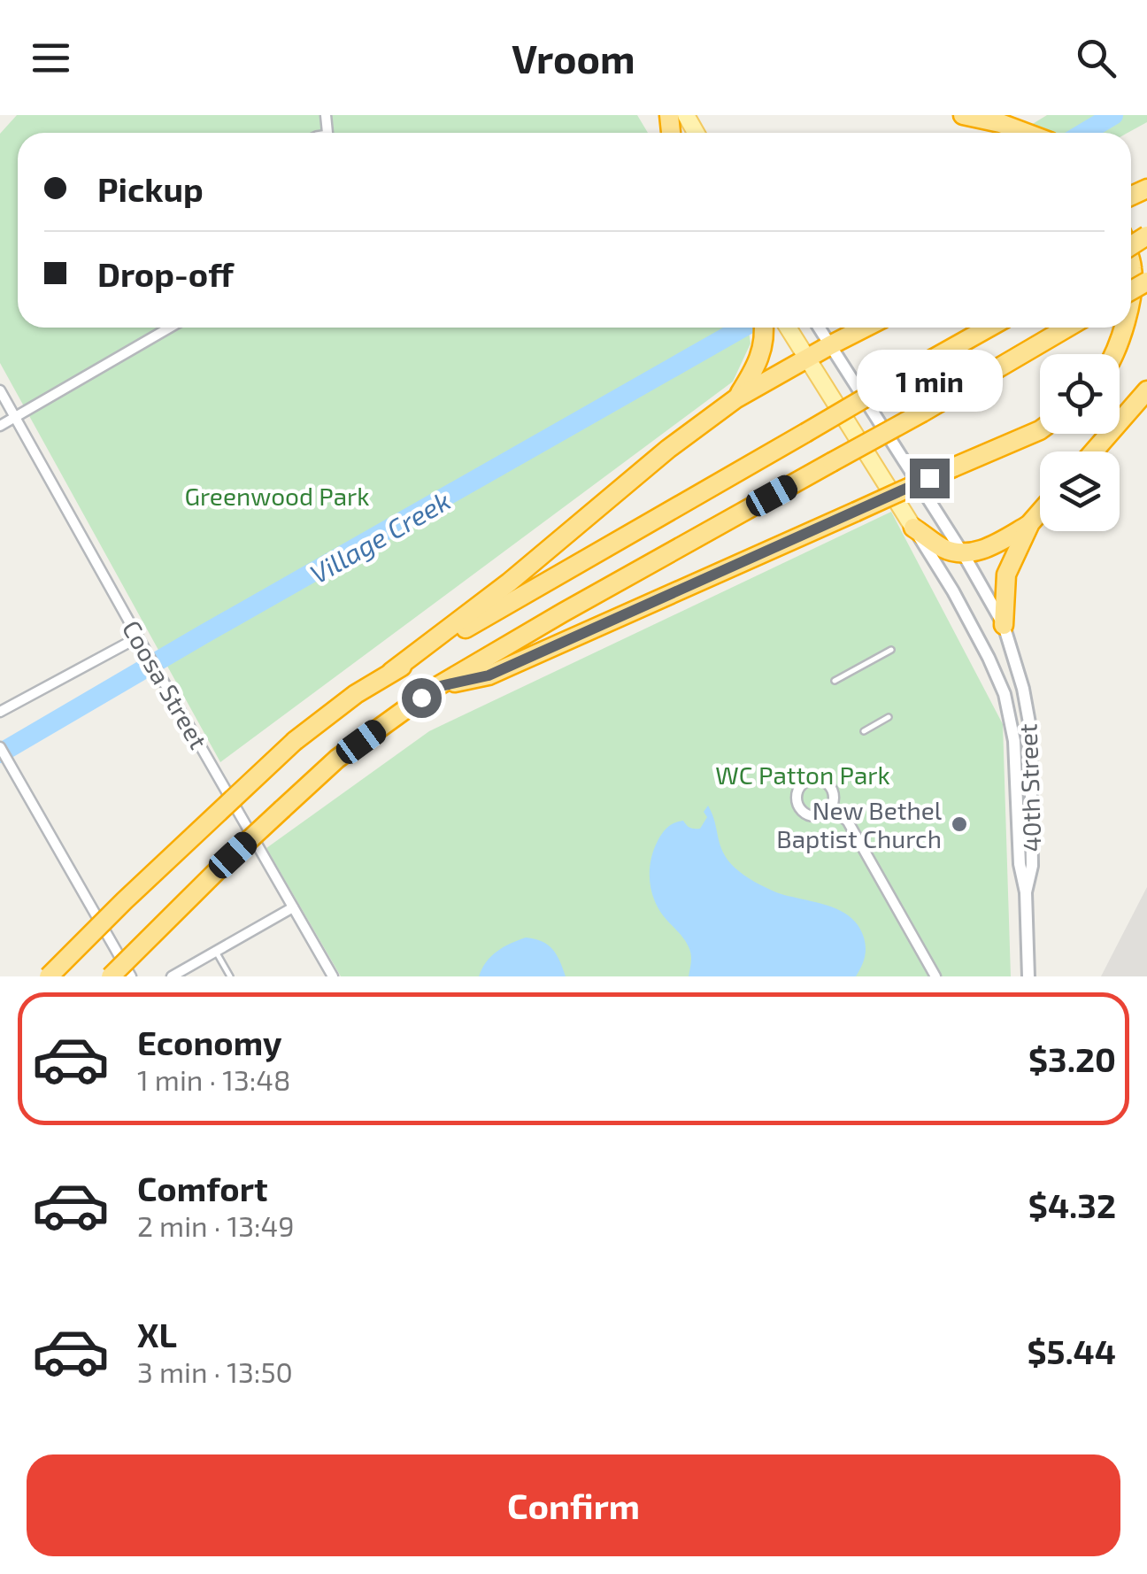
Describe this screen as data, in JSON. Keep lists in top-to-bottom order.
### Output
{
  "streets": {
    "street": ["Coosa Street", "40th Street"]
  },
  "water": ["Village Creek"],
  "parks": ["Greenwood Park", "WC Patton Park"],
  "places": ["New Bethel Baptist Church"],
  "page": {
    "header": "Vroom",
    "banner": ["Pickup", "Drop-off"],
    "bubble": "1 min",
    "list": [
      {
        "name": "Economy",
        "note": "1 min · 13:48",
        "value": "$3.20"
      },
      {
        "name": "Comfort",
        "note": "2 min · 13:49",
        "value": "$4.32"
      },
      {
        "name": "XL",
        "note": "3 min · 13:50",
        "value": "$5.44"
      }
    ],
    "buttons": "Confirm"
  }
}
